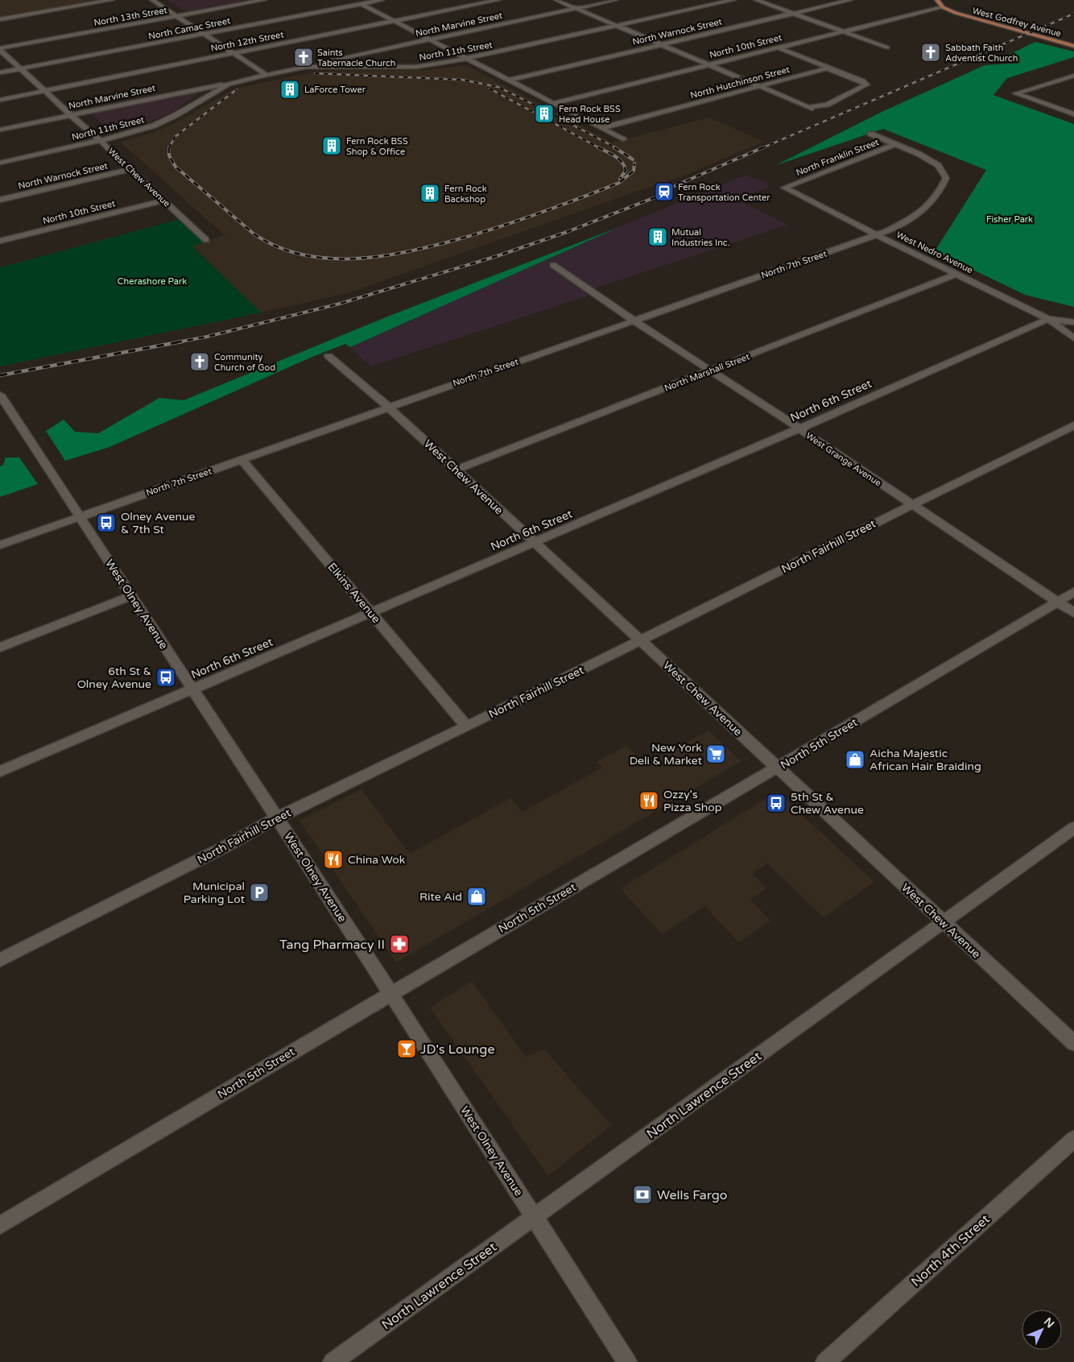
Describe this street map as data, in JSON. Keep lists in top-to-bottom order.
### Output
{
  "streets": {
    "main road": ["West Godfrey Avenue"],
    "street": [
      "North 13th Street",
      "North Marvine Street",
      "North Camac Street",
      "North Warnock Street",
      "North 12th Street",
      "North 10th Street",
      "North 11th Street",
      "North Hutchinson Street",
      "North Franklin Street",
      "West Chew Avenue",
      "West Nedro Avenue",
      "North 7th Street",
      "North Marshall Street",
      "North 6th Street",
      "West Grange Avenue",
      "North Fairhill Street",
      "Elkins Avenue",
      "West Olney Avenue",
      "North 5th Street",
      "North Lawrence Street",
      "North 4th Street"
    ]
  },
  "crossings": [
    ["North 13th Street", "West Chew Avenue"],
    ["West Godfrey Avenue", "North 10th Street"],
    ["North Marvine Street", "North 11th Street"],
    ["North Marvine Street", "West Chew Avenue"],
    ["North Camac Street", "West Chew Avenue"],
    ["North Warnock Street", "West Chew Avenue"],
    ["North 12th Street", "West Chew Avenue"],
    ["North 10th Street", "North Hutchinson Street"],
    ["North 10th Street", "West Chew Avenue"],
    ["North 11th Street", "West Chew Avenue"],
    ["North Franklin Street", "West Nedro Avenue"],
    ["North Franklin Street", "North 7th Street"],
    ["West Chew Avenue", "North 7th Street"],
    ["West Chew Avenue", "North Marshall Street"],
    ["West Chew Avenue", "North 6th Street"],
    ["West Chew Avenue", "North Fairhill Street"],
    ["West Chew Avenue", "North 5th Street"],
    ["West Chew Avenue", "North Lawrence Street"],
    ["West Nedro Avenue", "North 7th Street"],
    ["West Nedro Avenue", "North Marshall Street"],
    ["West Nedro Avenue", "North 6th Street"],
    ["North 7th Street", "West Grange Avenue"],
    ["North 7th Street", "Elkins Avenue"],
    ["North 7th Street", "West Olney Avenue"],
    ["North Marshall Street", "West Grange Avenue"],
    ["North 6th Street", "West Grange Avenue"],
    ["North 6th Street", "Elkins Avenue"],
    ["North 6th Street", "West Olney Avenue"],
    ["West Grange Avenue", "North Fairhill Street"],
    ["West Grange Avenue", "North 5th Street"],
    ["North Fairhill Street", "Elkins Avenue"],
    ["North Fairhill Street", "West Olney Avenue"],
    ["West Olney Avenue", "North 5th Street"],
    ["West Olney Avenue", "North Lawrence Street"]
  ],
  "parks": ["Fisher Park", "Cherashore Park"],
  "places": {
    "church": ["Sabbath Faith Adventist Church", "Saints Tabernacle Church", "Community Church of God"],
    "building": [
      "LaForce Tower",
      "Fern Rock BSS Head House",
      "Fern Rock BSS Shop & Office",
      "Fern Rock Backshop",
      "Mutual Industries Inc."
    ],
    "station": ["Fern Rock Transportation Center"],
    "bus stop": ["Olney Avenue & 7th St", "6th St & Olney Avenue", "5th St & Chew Avenue"],
    "supermarket": ["New York Deli & Market"],
    "shop": ["Aicha Majestic African Hair Braiding", "Rite Aid"],
    "restaurant": ["Ozzy's Pizza Shop", "China Wok"],
    "parking": ["Municipal Parking Lot"],
    "pharmacy": ["Tang Pharmacy II"],
    "bar": ["JD's Lounge"],
    "bank": ["Wells Fargo"]
  },
  "north": "top right"
}
